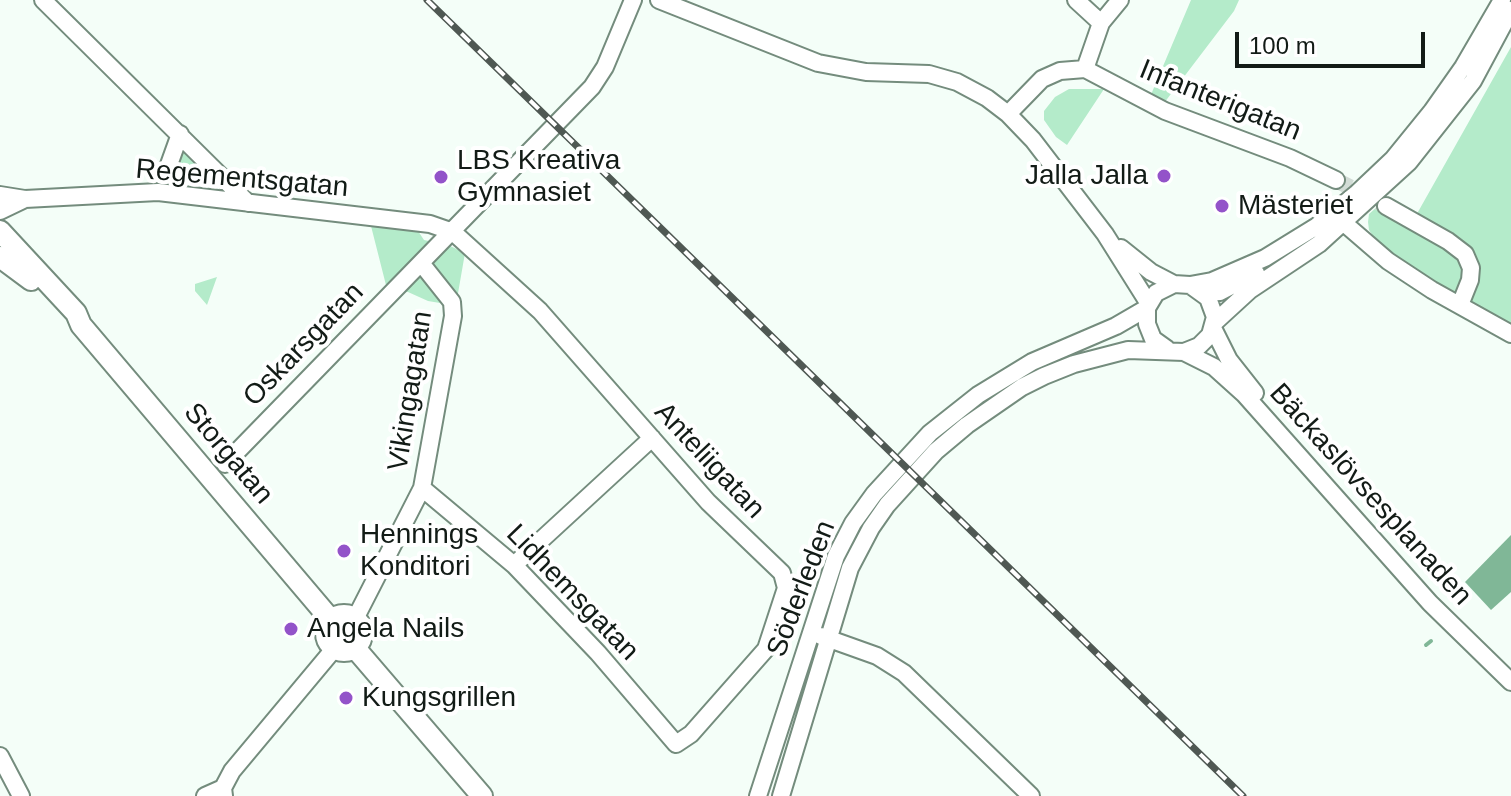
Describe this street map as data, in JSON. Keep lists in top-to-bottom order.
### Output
{
  "streets": {
    "main road": ["Storgatan"],
    "street": [
      "Infanterigatan",
      "Regementsgatan",
      "Oskarsgatan",
      "Vikingagatan",
      "Anteliigatan",
      "Bäckaslövsesplanaden",
      "Söderleden",
      "Lidhemsgatan"
    ]
  },
  "crossings": [
    ["Regementsgatan", "Oskarsgatan"],
    ["Regementsgatan", "Anteliigatan"],
    ["Oskarsgatan", "Vikingagatan"],
    ["Oskarsgatan", "Anteliigatan"],
    ["Vikingagatan", "Storgatan"],
    ["Vikingagatan", "Lidhemsgatan"],
    ["Anteliigatan", "Lidhemsgatan"],
    ["Bäckaslövsesplanaden", "Söderleden"]
  ],
  "places": [
    "Jalla Jalla",
    "LBS Kreativa Gymnasiet",
    "Mästeriet",
    "Hennings Konditori",
    "Angela Nails",
    "Kungsgrillen"
  ],
  "scale_bar": "100 m"
}
